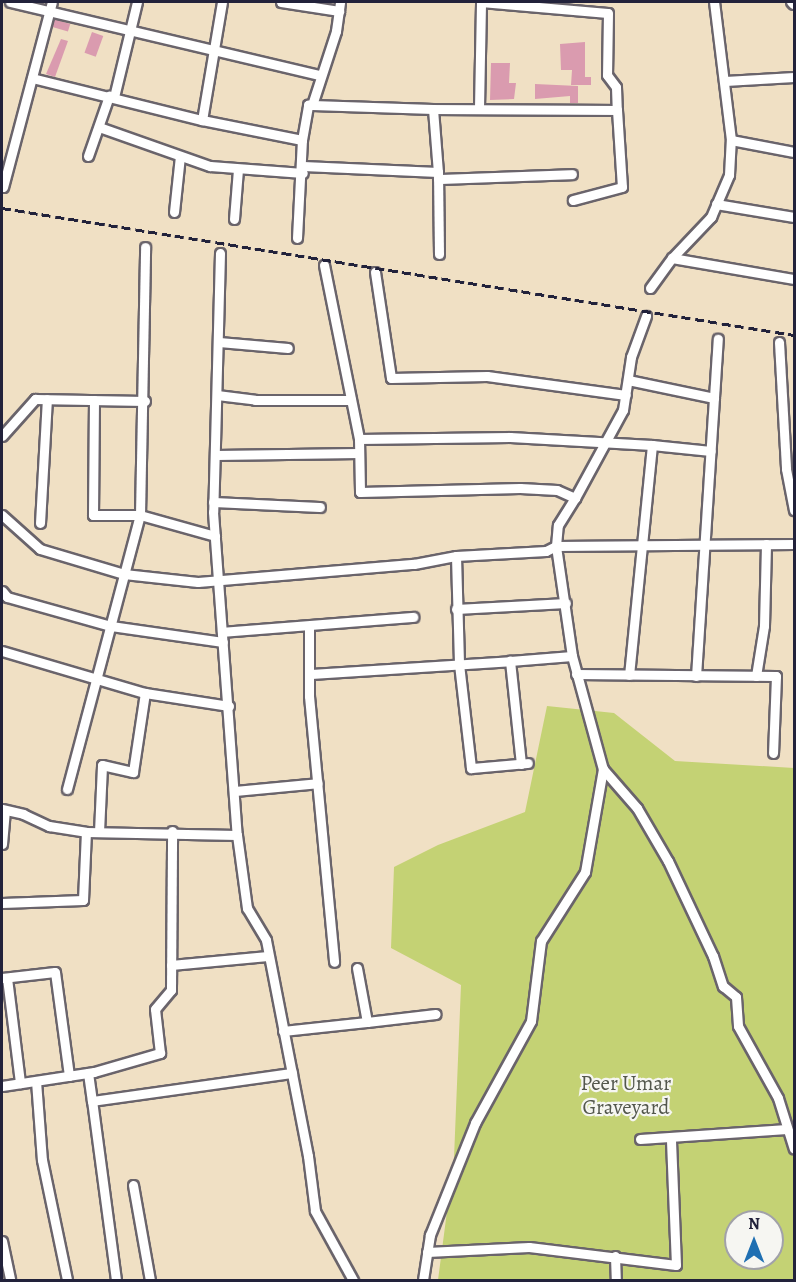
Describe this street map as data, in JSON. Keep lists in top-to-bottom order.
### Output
{
  "parks": ["Peer Umar Graveyard"],
  "north": "top"
}
